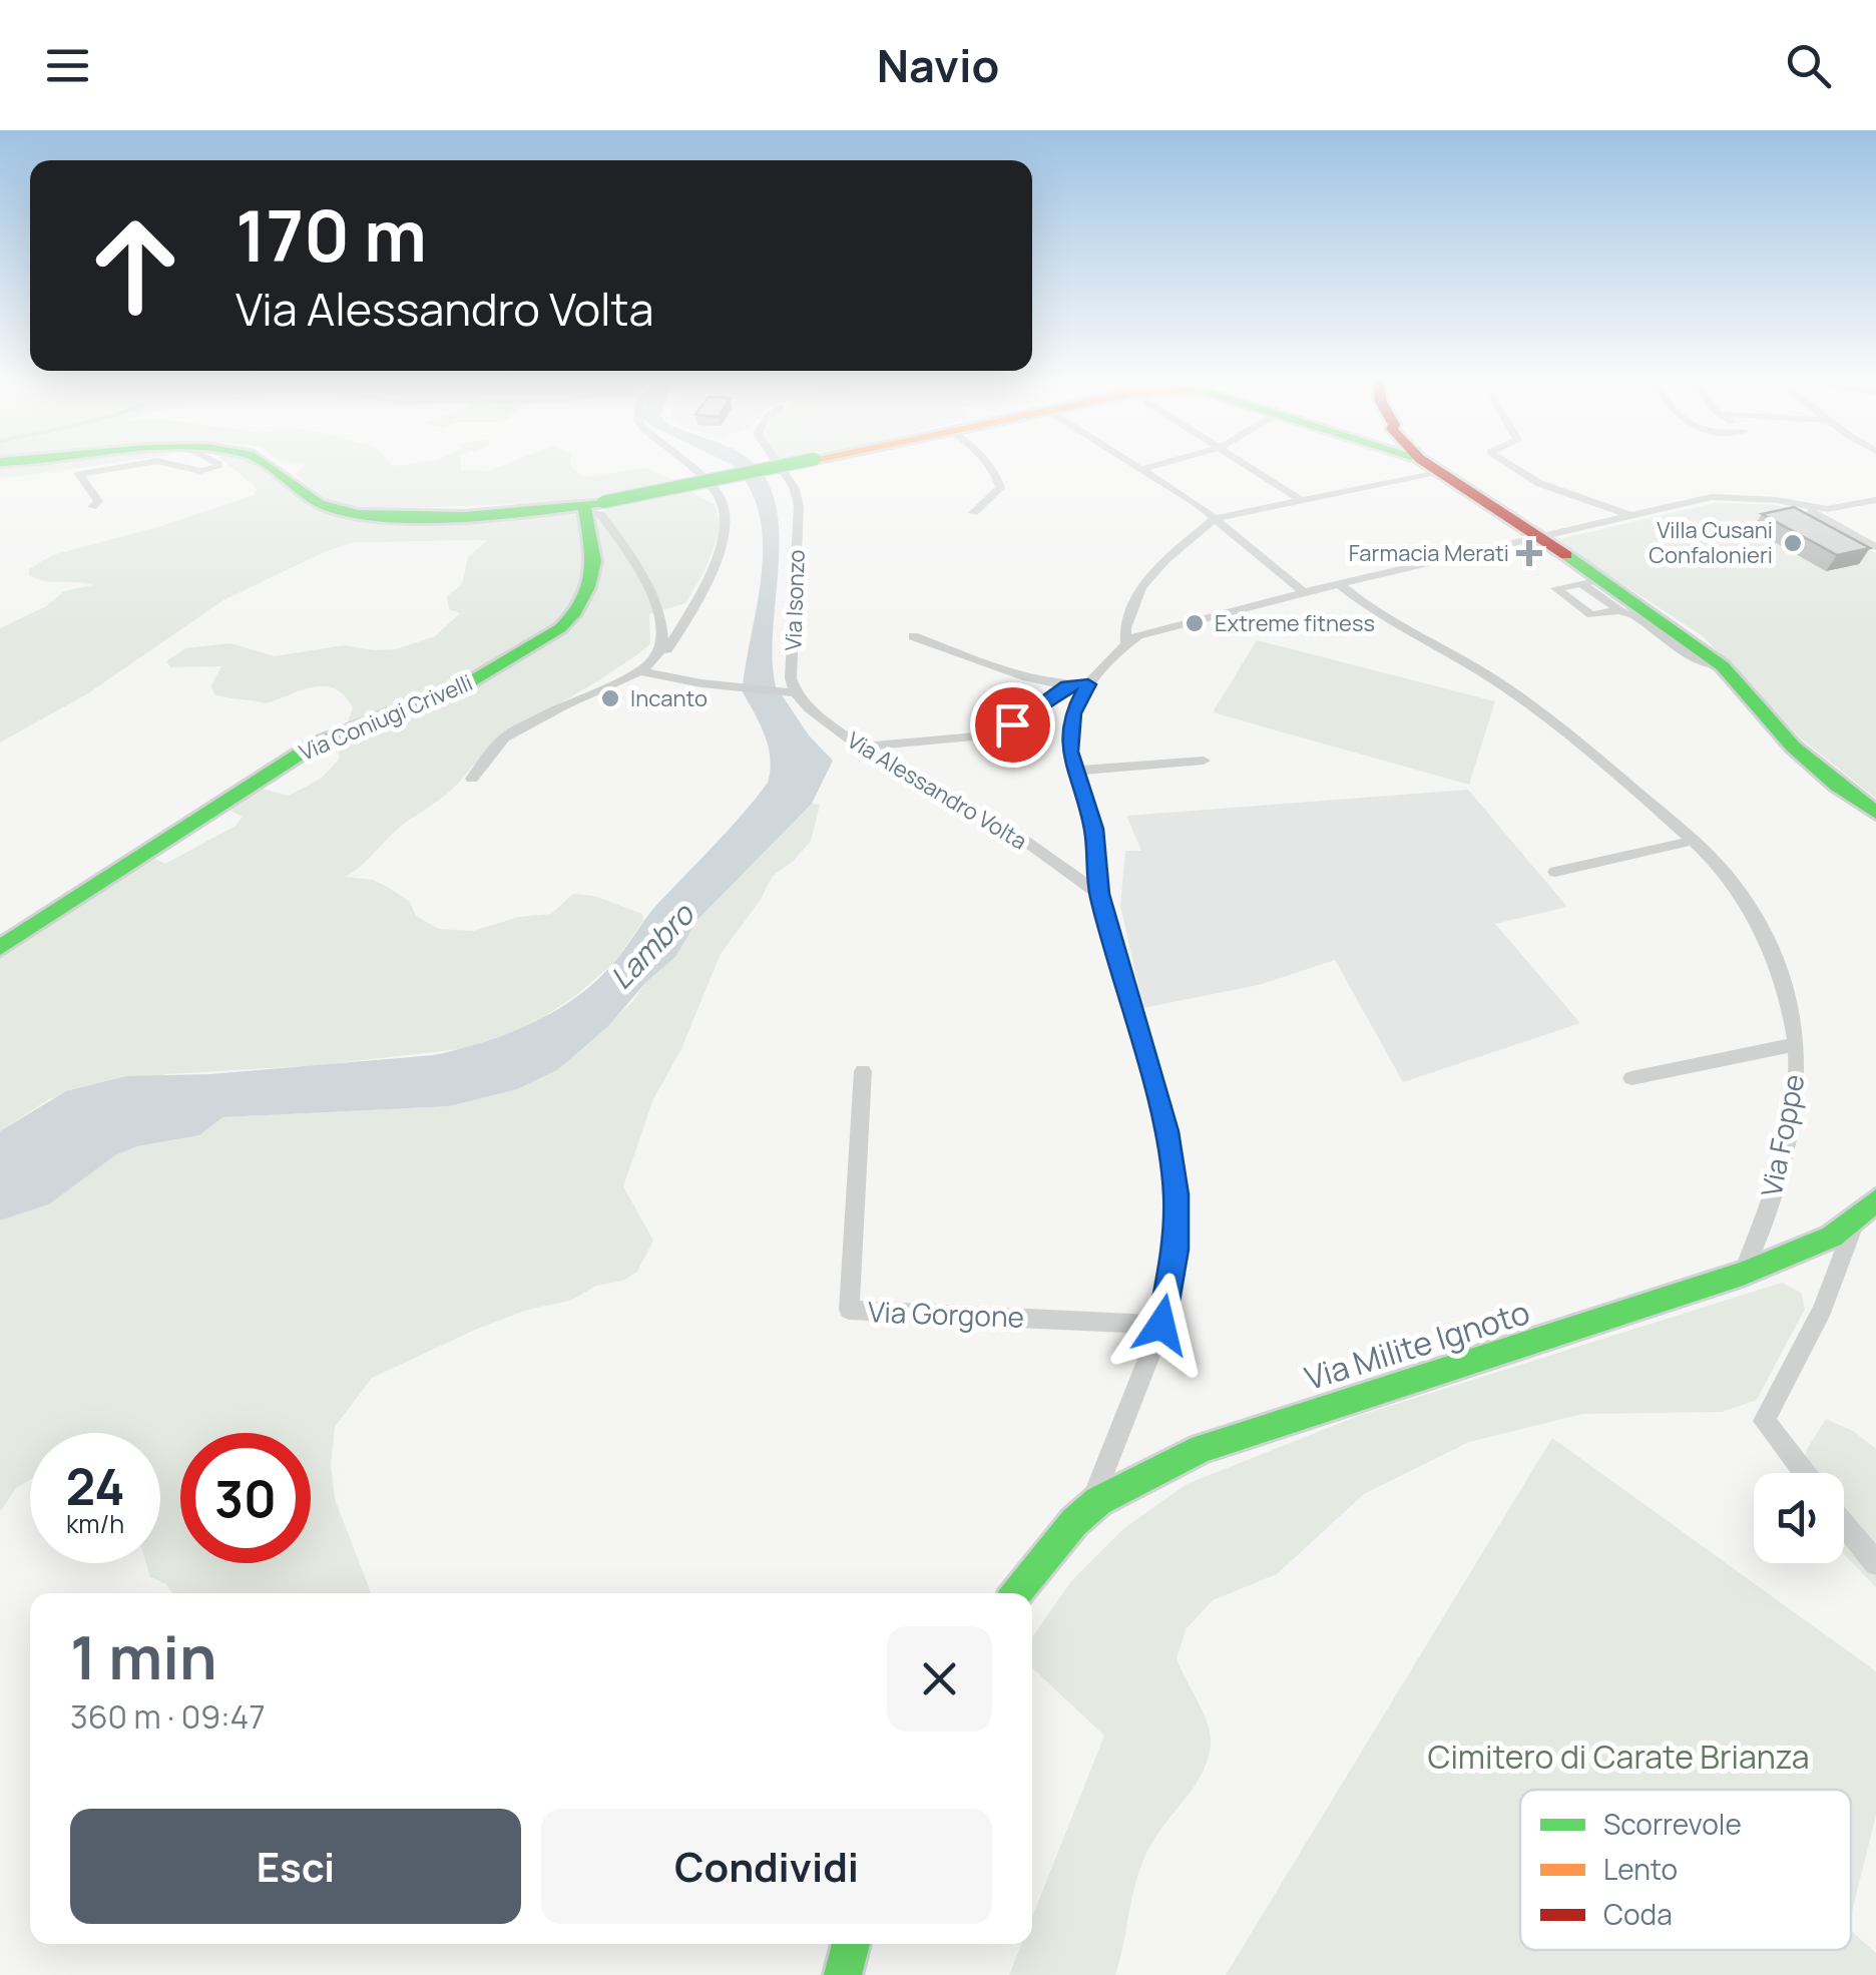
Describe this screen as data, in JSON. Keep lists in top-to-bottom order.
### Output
{
  "streets": {
    "main road": ["Via Coniugi Crivelli", "Via Milite Ignoto"],
    "street": [
      "Via Isonzo",
      "Via Alessandro Volta",
      "Via Foppe",
      "Via Gorgone"
    ]
  },
  "crossings": [
    ["Via Isonzo", "Via Alessandro Volta"],
    ["Via Foppe", "Via Milite Ignoto"]
  ],
  "water": ["Lambro"],
  "parks": ["Cimitero di Carate Brianza"],
  "places": {
    "other": ["Villa Cusani Confalonieri", "Extreme fitness", "Incanto"],
    "health": ["Farmacia Merati"]
  },
  "legend": ["Scorrevole", "Lento", "Coda"],
  "page": {
    "header": "Navio",
    "turn": ["170 m", "Via Alessandro Volta"],
    "speed": "24 km/h",
    "limit": "30",
    "heading": ["1 min", "360 m · 09:47"],
    "buttons": ["Esci", "Condividi"]
  }
}
